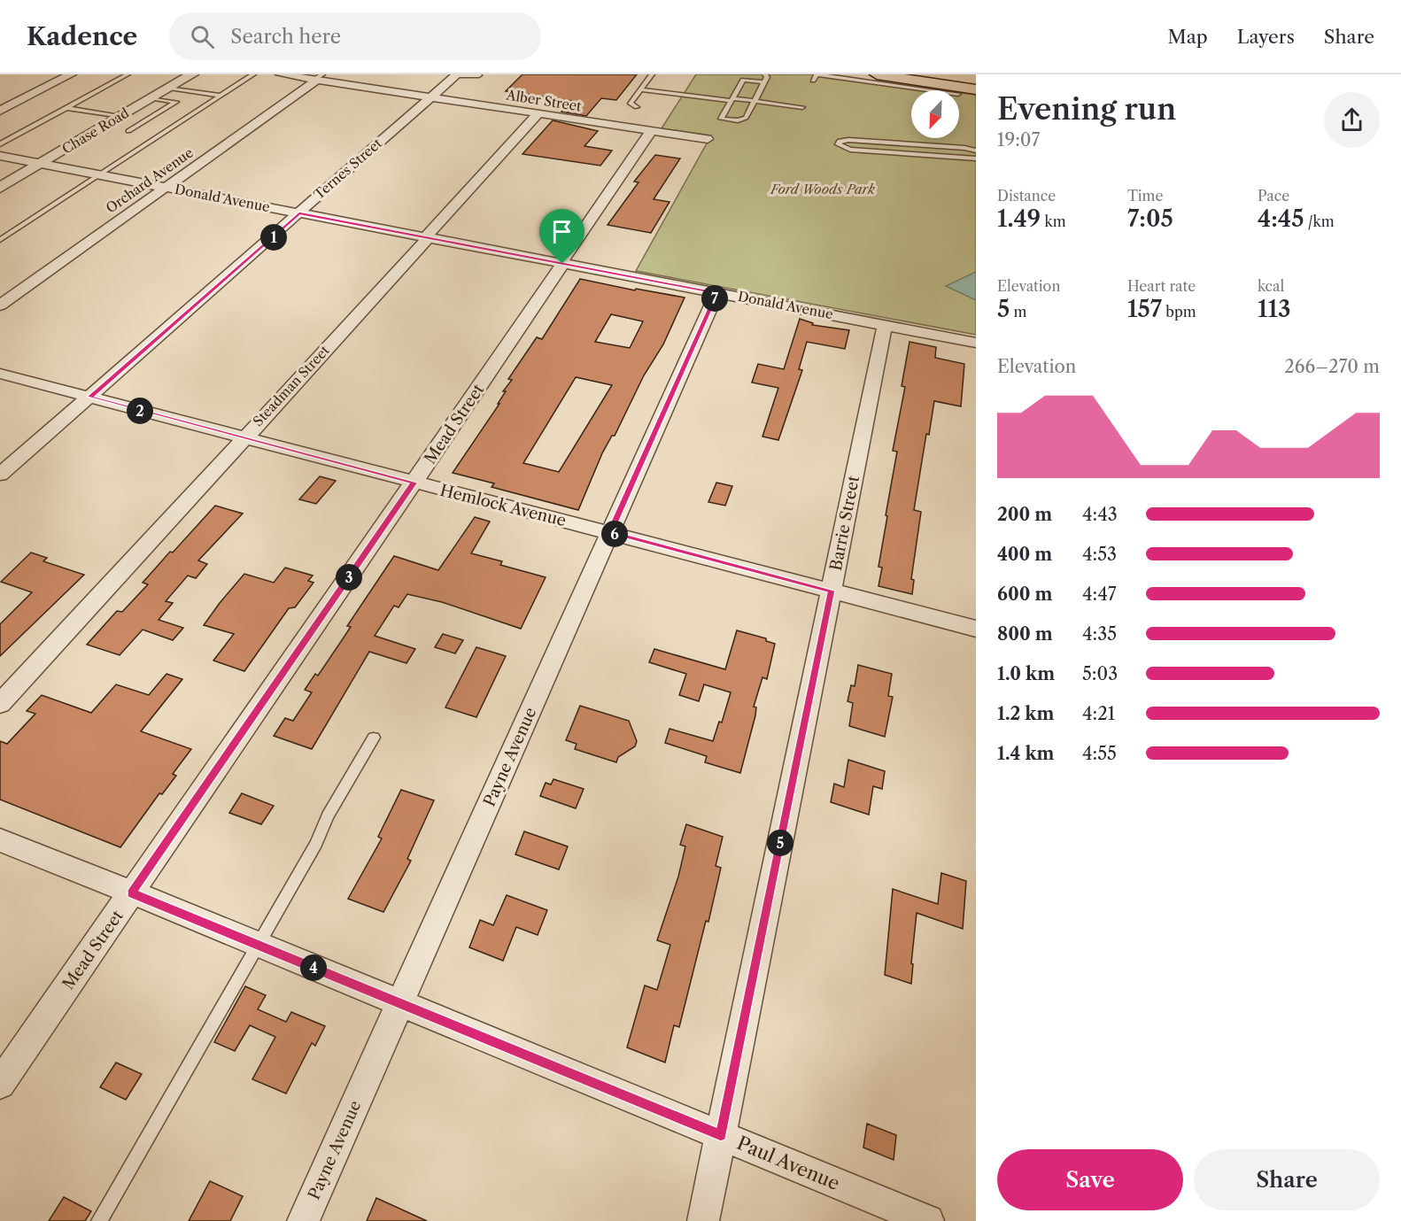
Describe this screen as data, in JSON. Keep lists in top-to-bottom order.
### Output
{
  "streets": {
    "street": [
      "Alber Street",
      "Chase Road",
      "Ternes Street",
      "Orchard Avenue",
      "Donald Avenue",
      "Steadman Street",
      "Mead Street",
      "Hemlock Avenue",
      "Barrie Street",
      "Payne Avenue",
      "Paul Avenue"
    ]
  },
  "crossings": [
    ["Alber Street", "Ternes Street"],
    ["Alber Street", "Orchard Avenue"],
    ["Alber Street", "Steadman Street"],
    ["Alber Street", "Mead Street"],
    ["Chase Road", "Donald Avenue"],
    ["Ternes Street", "Donald Avenue"],
    ["Ternes Street", "Hemlock Avenue"],
    ["Orchard Avenue", "Donald Avenue"],
    ["Donald Avenue", "Steadman Street"],
    ["Donald Avenue", "Mead Street"],
    ["Donald Avenue", "Barrie Street"],
    ["Donald Avenue", "Payne Avenue"],
    ["Steadman Street", "Hemlock Avenue"],
    ["Mead Street", "Hemlock Avenue"],
    ["Mead Street", "Paul Avenue"],
    ["Hemlock Avenue", "Barrie Street"],
    ["Hemlock Avenue", "Payne Avenue"],
    ["Barrie Street", "Paul Avenue"],
    ["Payne Avenue", "Paul Avenue"]
  ],
  "parks": ["Ford Woods Park"],
  "north": "bottom left",
  "page": {
    "header": "Kadence",
    "search": "Search here",
    "nav": ["Map", "Layers", "Share"],
    "heading": ["Evening run", "19:07"],
    "stats": [
      ["Distance", "1.49 km"],
      ["Time", "7:05"],
      ["Pace", "4:45 /km"],
      ["Elevation", "5 m"],
      ["Heart rate", "157 bpm"],
      ["kcal", "113"]
    ],
    "pins": [
      "1",
      "7",
      "2",
      "6",
      "3",
      "5",
      "4"
    ],
    "chart": ["Elevation", "266–270 m"],
    "list": [
      {
        "name": "200 m",
        "note": "4:43"
      },
      {
        "name": "400 m",
        "note": "4:53"
      },
      {
        "name": "600 m",
        "note": "4:47"
      },
      {
        "name": "800 m",
        "note": "4:35"
      },
      {
        "name": "1.0 km",
        "note": "5:03"
      },
      {
        "name": "1.2 km",
        "note": "4:21"
      },
      {
        "name": "1.4 km",
        "note": "4:55"
      }
    ],
    "buttons": ["Save", "Share"]
  }
}
